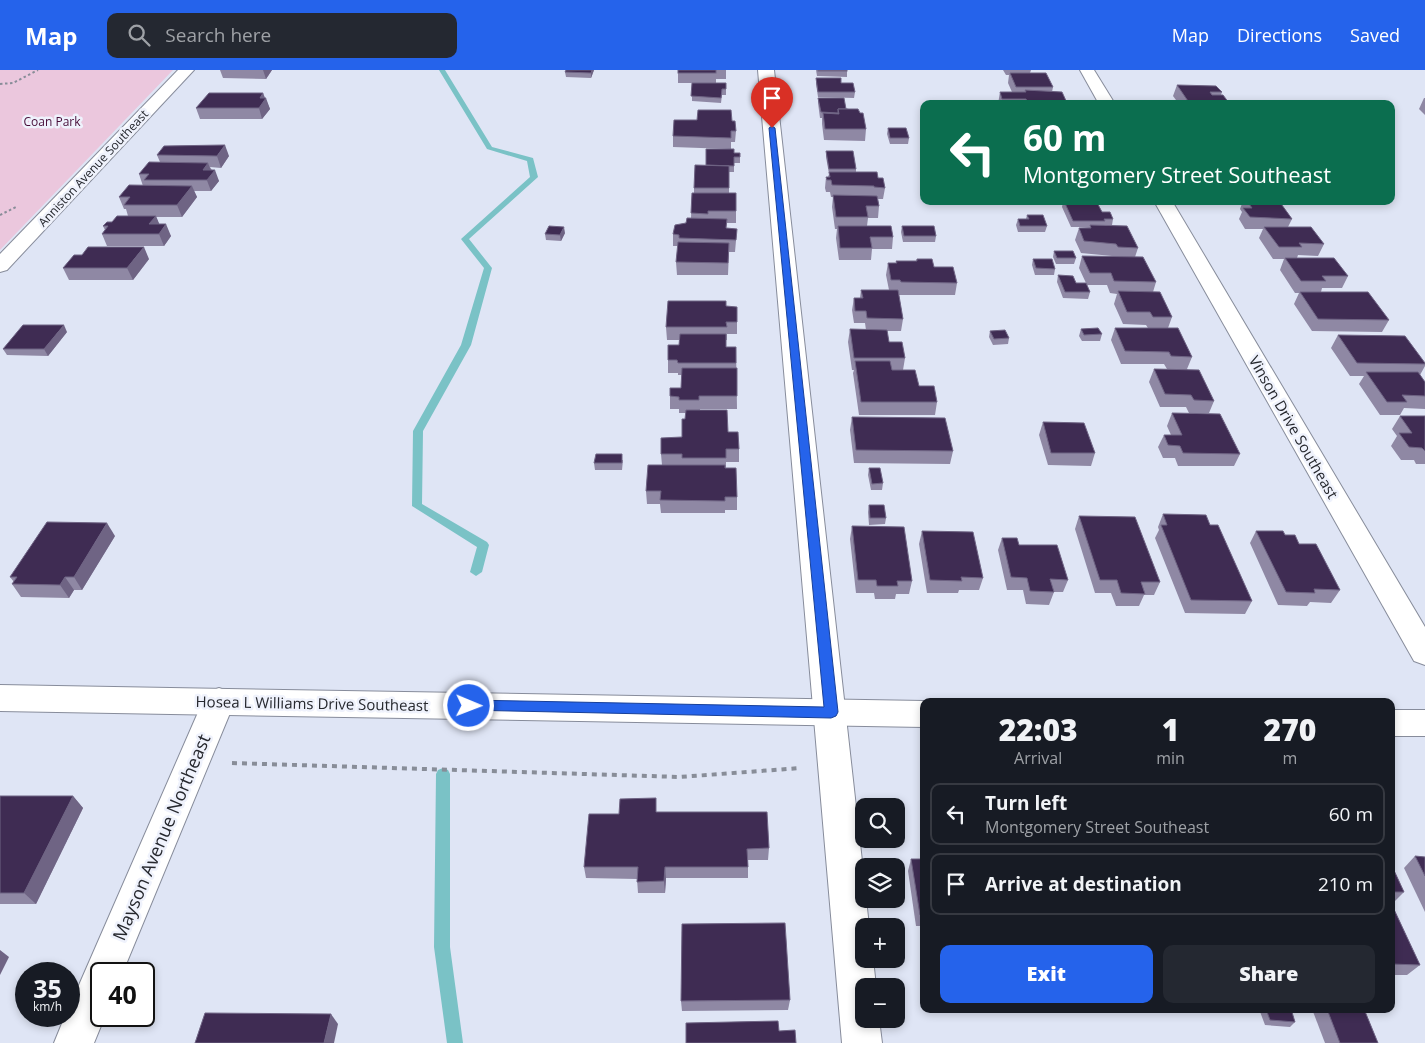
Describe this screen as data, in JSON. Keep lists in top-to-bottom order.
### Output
{
  "streets": {
    "street": [
      "Anniston Avenue Southeast",
      "Vinson Drive Southeast",
      "Hosea L Williams Drive Southeast",
      "Mayson Avenue Northeast"
    ]
  },
  "crossings": [
    ["Hosea L Williams Drive Southeast", "Mayson Avenue Northeast"]
  ],
  "parks": ["Coan Park"],
  "page": {
    "header": "Map",
    "search": "Search here",
    "nav": ["Map", "Directions", "Saved"],
    "turn": ["60 m", "Montgomery Street Southeast"],
    "eta": [
      "22:03",
      "Arrival",
      "1",
      "min",
      "270",
      "m"
    ],
    "list": [
      {
        "name": "Turn left",
        "note": "Montgomery Street Southeast",
        "value": "60 m"
      },
      {
        "name": "Arrive at destination",
        "value": "210 m"
      }
    ],
    "map_buttons": ["+", "−"],
    "buttons": ["Exit", "Share"],
    "speed": "35 km/h",
    "limit": "40"
  }
}
